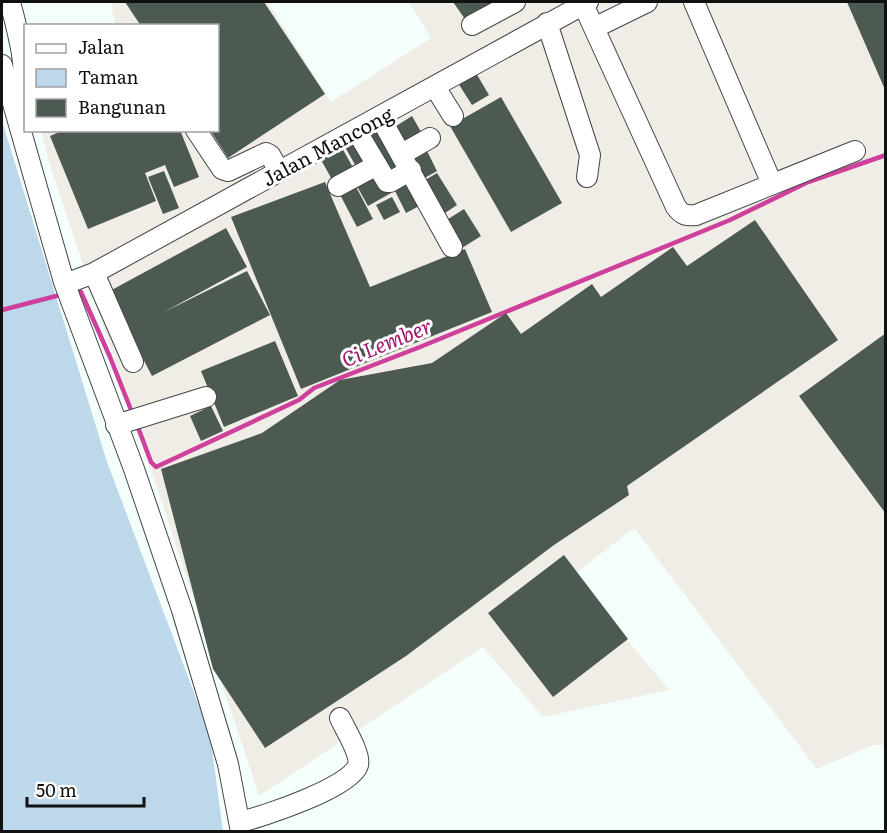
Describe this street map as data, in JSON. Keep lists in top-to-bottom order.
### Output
{
  "streets": {
    "street": ["Jalan Mancong"]
  },
  "water": ["Ci Lember"],
  "legend": ["Jalan", "Taman", "Bangunan"],
  "scale_bar": "50 m"
}
